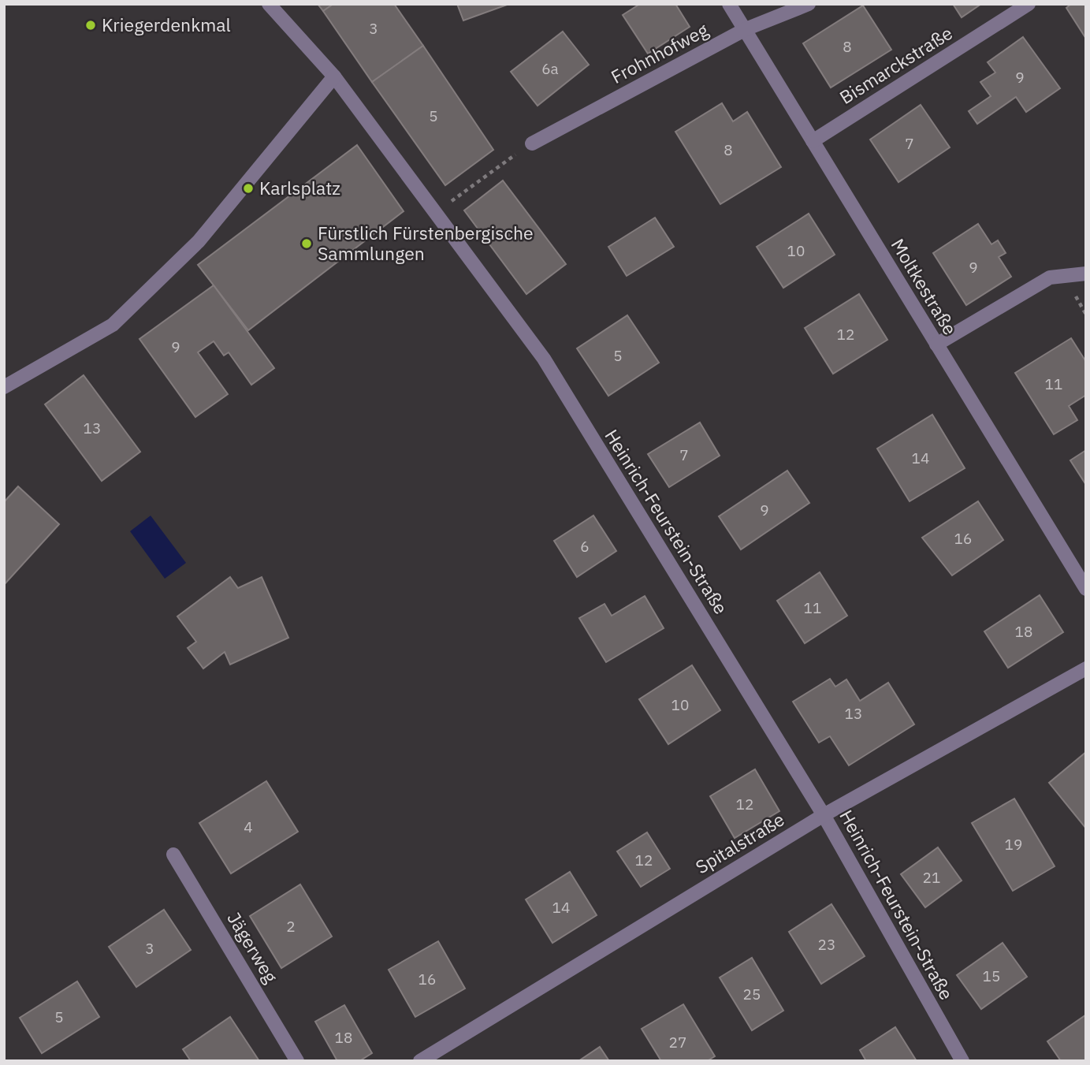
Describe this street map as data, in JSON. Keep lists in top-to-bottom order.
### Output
{
  "streets": {
    "street": [
      "Frohnhofweg",
      "Bismarckstraße",
      "Moltkestraße",
      "Heinrich-Feurstein-Straße",
      "Spitalstraße",
      "Jägerweg"
    ]
  },
  "crossings": [
    ["Frohnhofweg", "Moltkestraße"],
    ["Bismarckstraße", "Moltkestraße"],
    ["Heinrich-Feurstein-Straße", "Spitalstraße"]
  ],
  "places": ["Kriegerdenkmal", "Karlsplatz", "Fürstlich Fürstenbergische Sammlungen"],
  "house_numbers": [
    "3",
    "8",
    "6a",
    "9",
    "5",
    "7",
    "8",
    "10",
    "9",
    "12",
    "9",
    "5",
    "11",
    "13",
    "7",
    "14",
    "9",
    "16",
    "6",
    "11",
    "18",
    "10",
    "13",
    "12",
    "4",
    "19",
    "12",
    "21",
    "14",
    "2",
    "23",
    "3",
    "15",
    "16",
    "25",
    "5",
    "18",
    "27"
  ]
}
